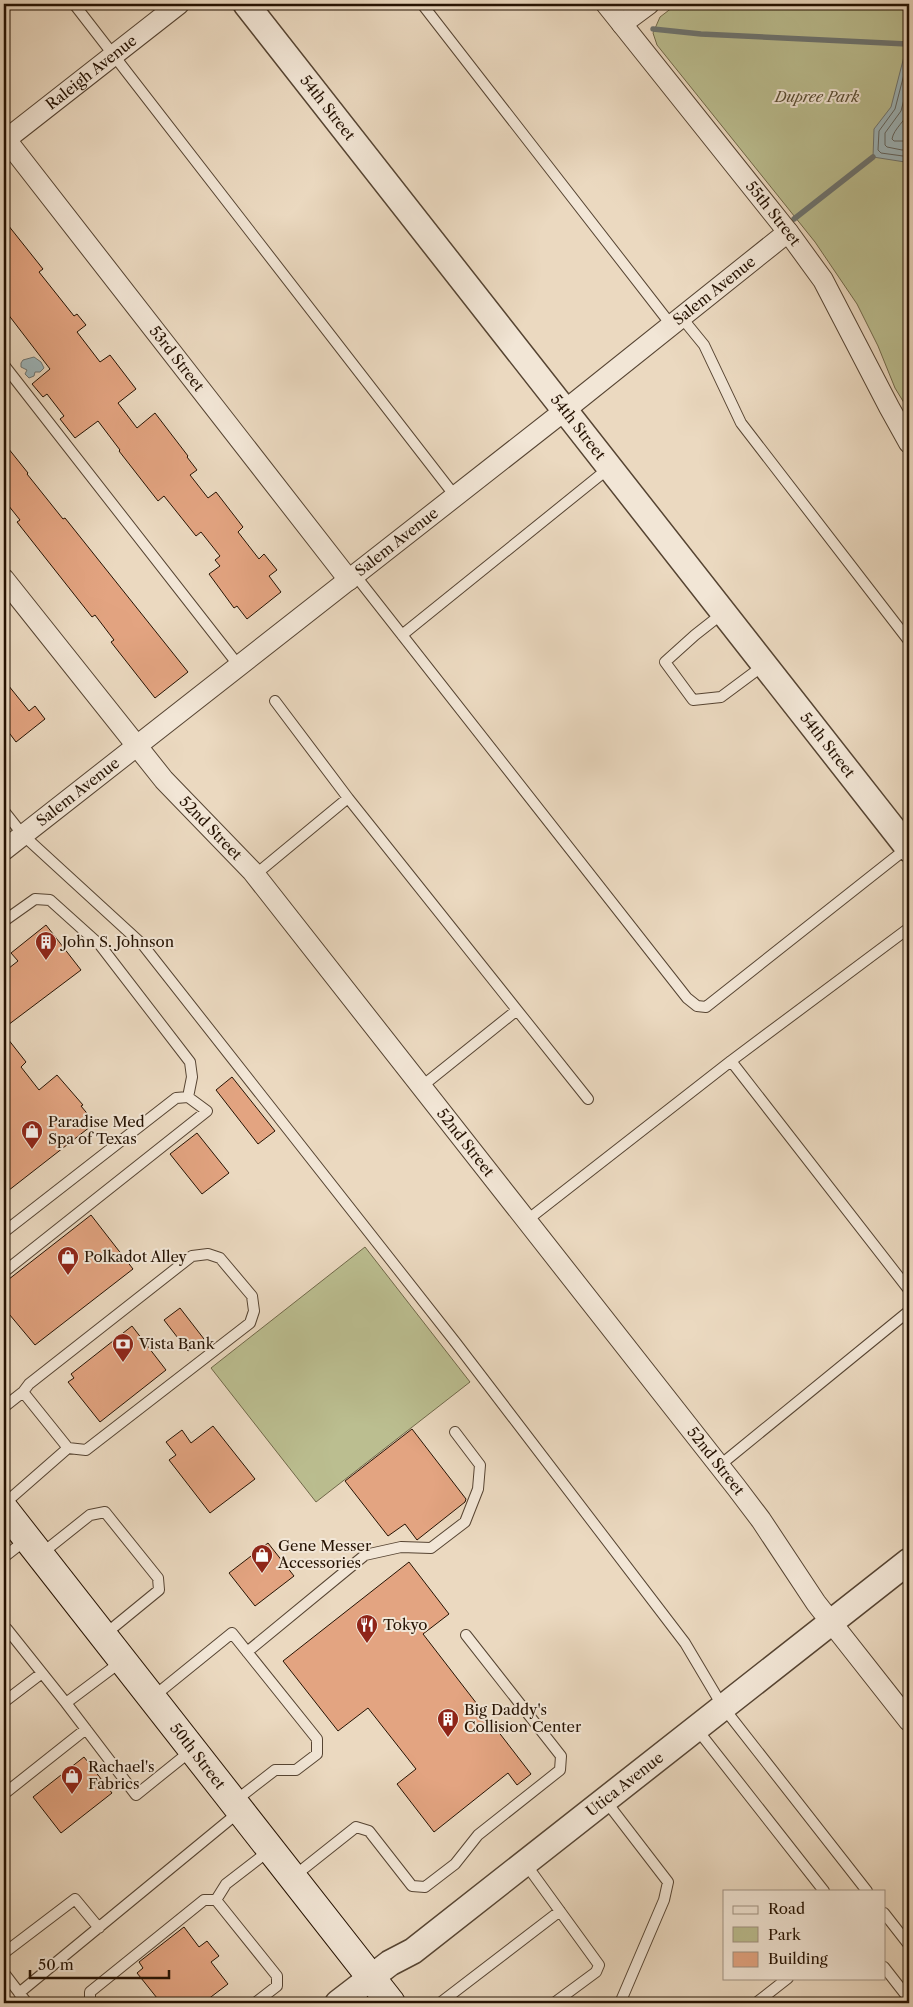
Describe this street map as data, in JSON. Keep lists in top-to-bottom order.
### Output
{
  "streets": {
    "main road": ["50th Street"],
    "street": [
      "Raleigh Avenue",
      "54th Street",
      "55th Street",
      "Salem Avenue",
      "53rd Street",
      "52nd Street",
      "Utica Avenue"
    ]
  },
  "crossings": [
    ["Raleigh Avenue", "53rd Street"],
    ["54th Street", "Salem Avenue"],
    ["55th Street", "Salem Avenue"],
    ["Salem Avenue", "53rd Street"],
    ["Salem Avenue", "52nd Street"],
    ["52nd Street", "Utica Avenue"],
    ["50th Street", "Utica Avenue"]
  ],
  "parks": ["Dupree Park"],
  "places": {
    "building": ["John S. Johnson", "Big Daddy's Collision Center"],
    "shop": [
      "Paradise Med Spa of Texas",
      "Polkadot Alley",
      "Gene Messer Accessories",
      "Rachael's Fabrics"
    ],
    "bank": ["Vista Bank"],
    "restaurant": ["Tokyo"]
  },
  "legend": ["Road", "Park", "Building"],
  "scale_bar": "50 m"
}
